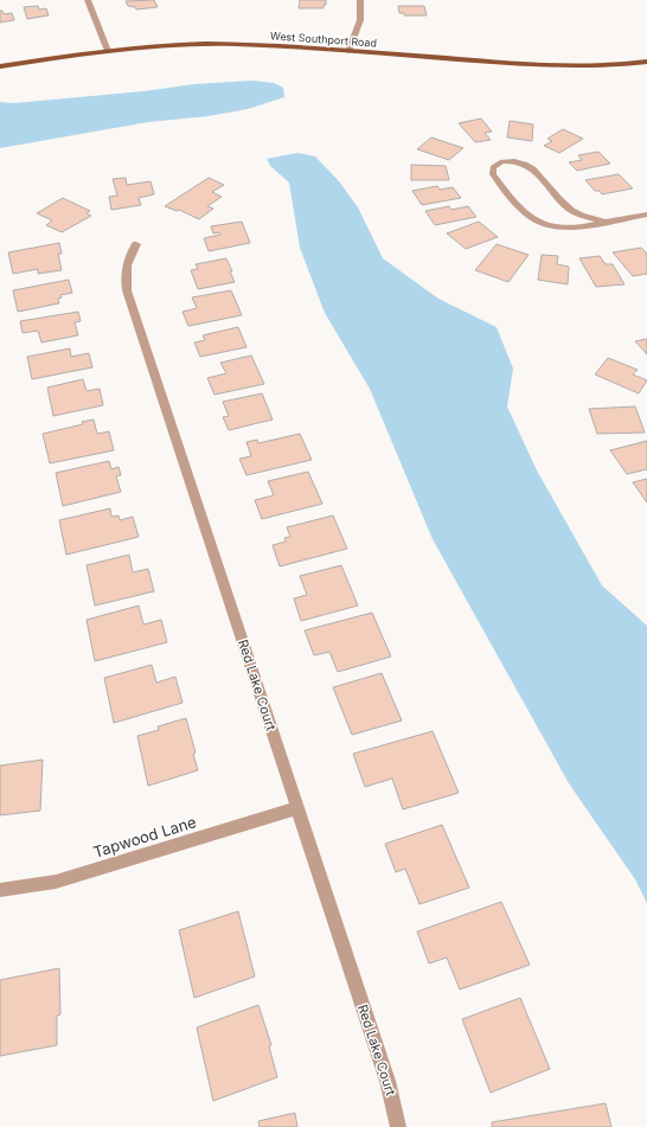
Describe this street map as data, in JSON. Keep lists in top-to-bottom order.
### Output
{
  "streets": {
    "main road": ["West Southport Road"],
    "street": ["Red Lake Court", "Tapwood Lane"]
  },
  "crossings": [
    ["Red Lake Court", "Tapwood Lane"]
  ]
}
